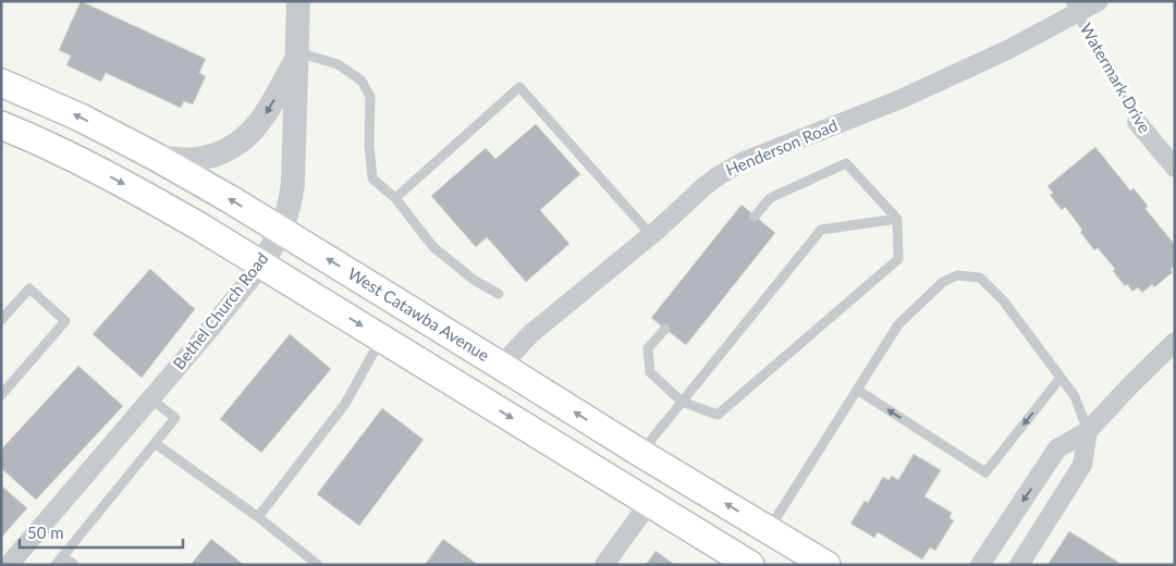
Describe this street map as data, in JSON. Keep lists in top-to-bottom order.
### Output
{
  "streets": {
    "main road": ["West Catawba Avenue"],
    "street": ["Watermark Drive", "Henderson Road", "Bethel Church Road"]
  },
  "crossings": [
    ["Watermark Drive", "Henderson Road"],
    ["Henderson Road", "West Catawba Avenue"],
    ["Bethel Church Road", "West Catawba Avenue"]
  ],
  "scale_bar": "50 m"
}
